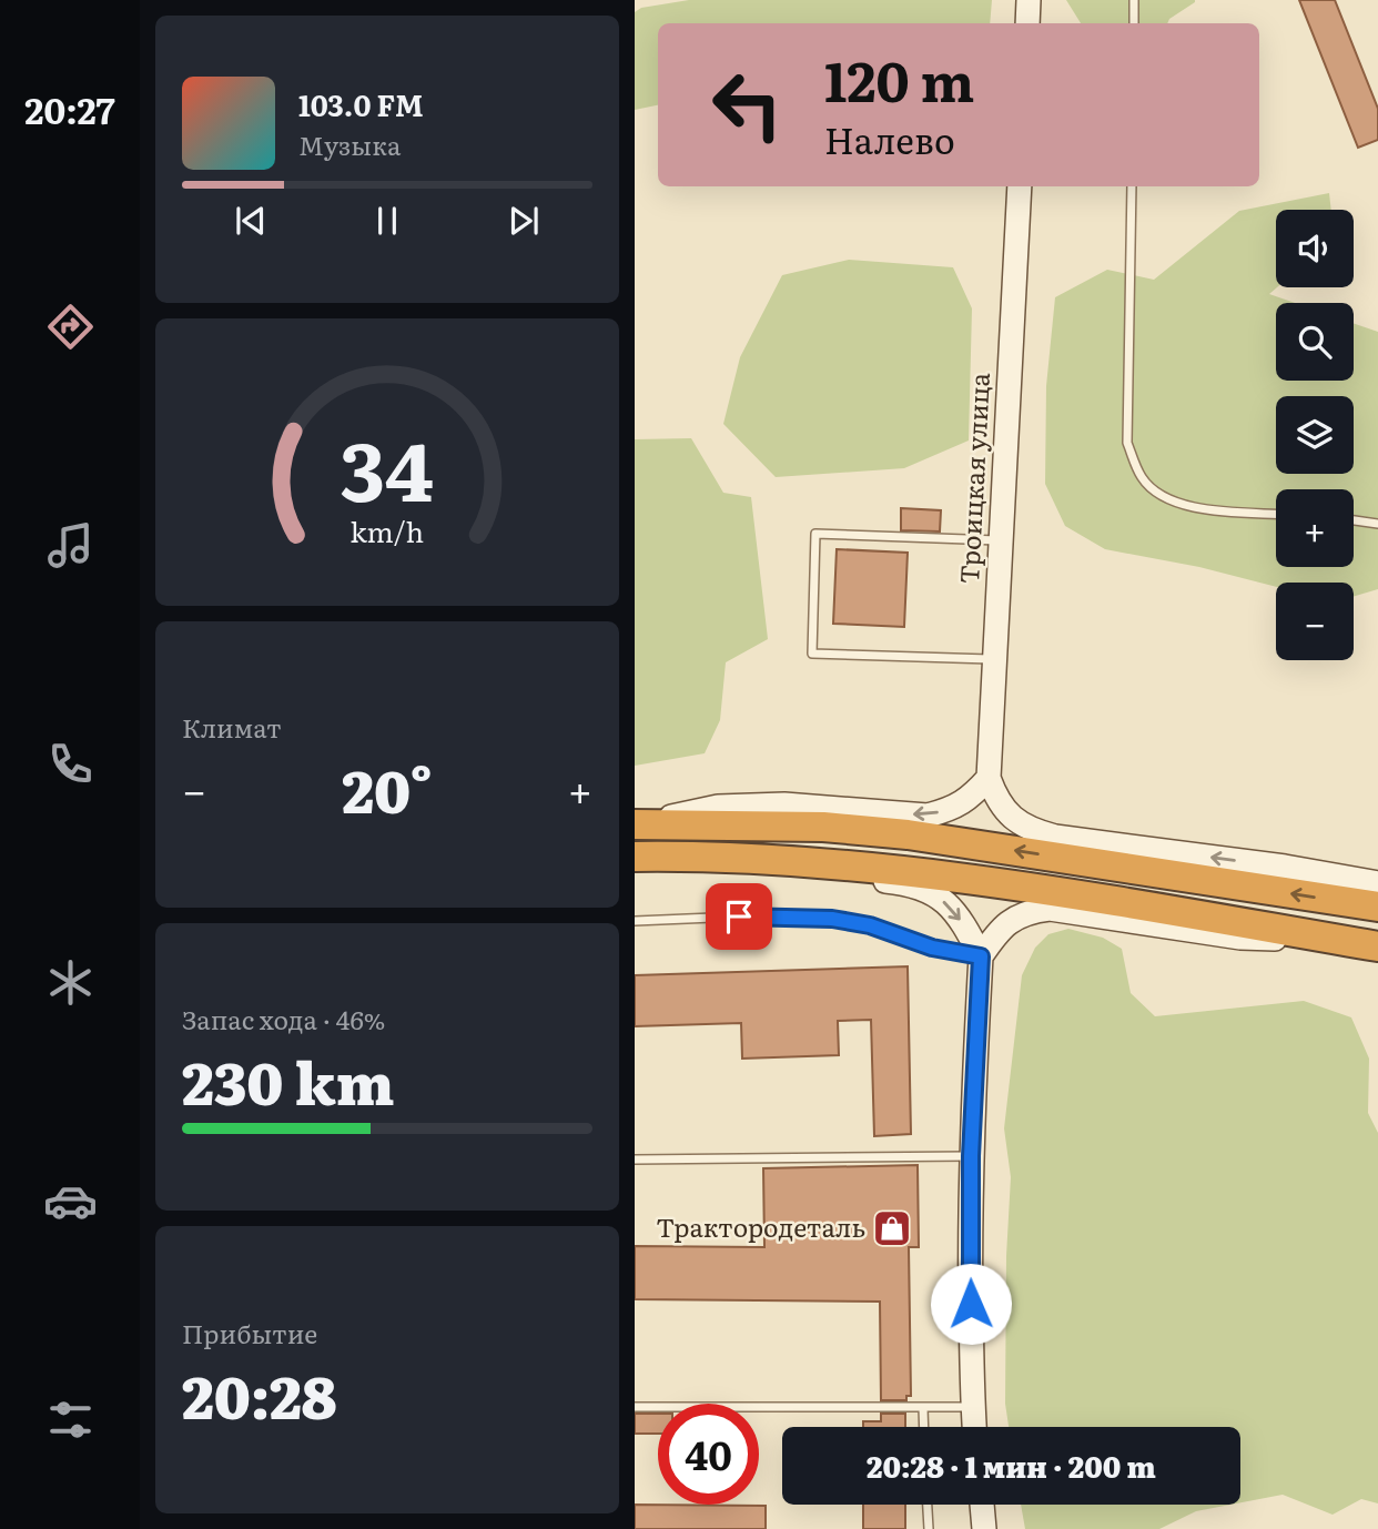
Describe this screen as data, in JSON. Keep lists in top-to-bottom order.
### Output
{
  "streets": {
    "street": ["Троицкая улица"]
  },
  "places": {
    "shop": ["Трактородеталь"]
  },
  "page": {
    "tabs": "20:27",
    "turn": ["120 m", "Налево"],
    "song": ["103.0 FM", "Музыка"],
    "map_buttons": ["+", "−"],
    "tile": [
      "Климат",
      ["Запас хода · 46%", "230 km"],
      ["Прибытие", "20:28"]
    ],
    "heat": ["−", "20°", "+"],
    "limit": "40",
    "trip": "20:28 · 1 мин · 200 m",
    "gauge": ["34", "km/h"]
  }
}
